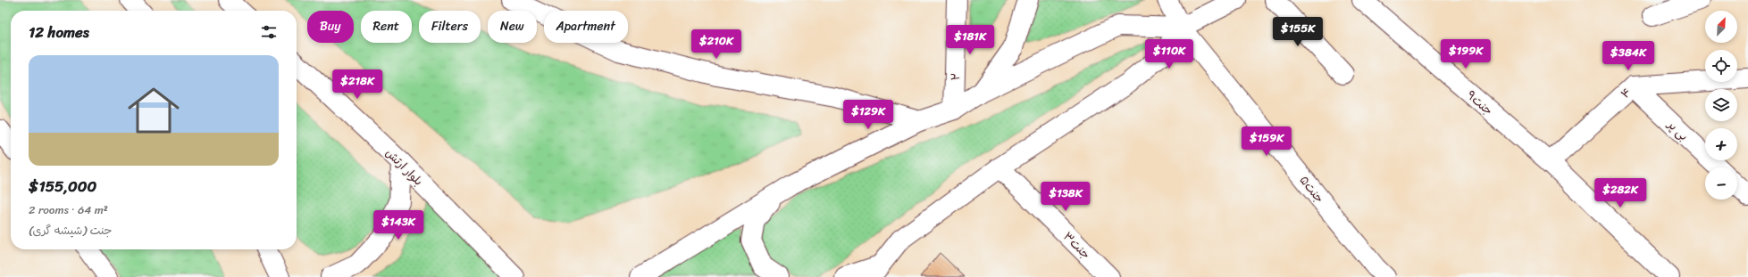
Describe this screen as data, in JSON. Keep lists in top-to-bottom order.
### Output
{
  "streets": {
    "street": [
      "۲",
      "۴",
      "جنت۹",
      "بی پر",
      "بلوار ارتش",
      "جنت۵",
      "جنت۳"
    ]
  },
  "crossings": [
    ["۴", "جنت۹"],
    ["۴", "بی پر"]
  ],
  "north": "top right",
  "page": {
    "map_buttons": ["+", "−"],
    "chip": [
      "Buy",
      "Rent",
      "Filters",
      "New",
      "Apartment"
    ],
    "heading": "12 homes",
    "price": [
      "$155K",
      "$181K",
      "$210K",
      "$110K",
      "$199K",
      "$384K",
      "$218K",
      "$129K",
      "$159K",
      "$282K",
      "$138K",
      "$143K"
    ],
    "list": [
      {
        "name": "$155,000",
        "note": "2 rooms · 64 m² · جنت (شیشه گری)"
      }
    ]
  }
}
